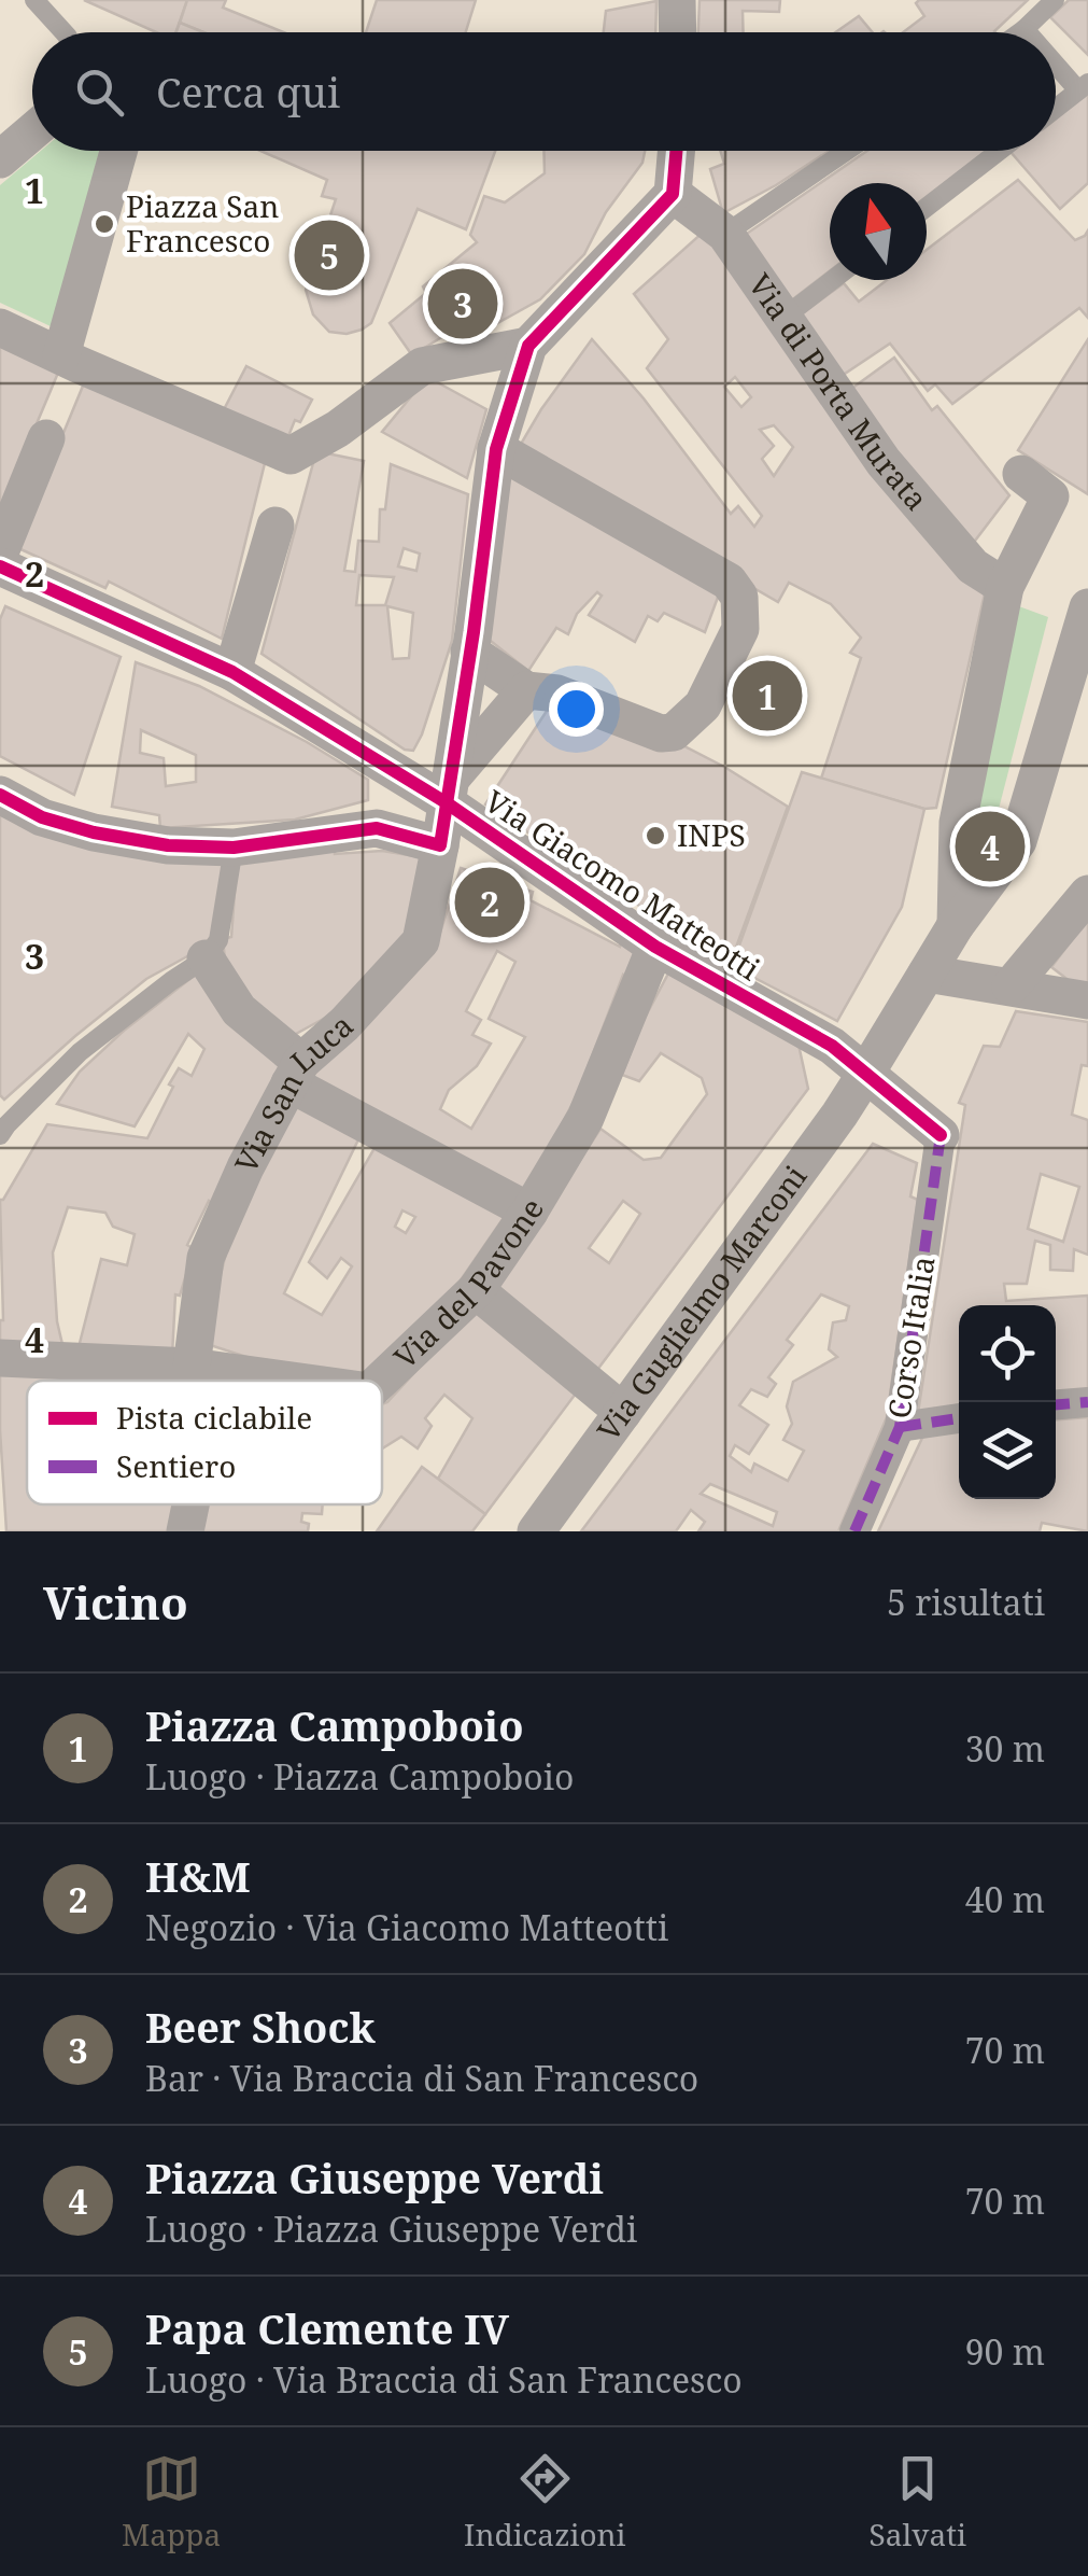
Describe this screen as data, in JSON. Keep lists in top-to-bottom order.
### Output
{
  "streets": {
    "street": [
      "Via di Porta Murata",
      "Via Giacomo Matteotti",
      "Via San Luca",
      "Via del Pavone",
      "Via Guglielmo Marconi",
      "Corso Italia"
    ]
  },
  "crossings": [
    ["Via Giacomo Matteotti", "Via San Luca"],
    ["Via Giacomo Matteotti", "Via del Pavone"],
    ["Via Giacomo Matteotti", "Via Guglielmo Marconi"],
    ["Via Giacomo Matteotti", "Corso Italia"],
    ["Via San Luca", "Via del Pavone"]
  ],
  "places": ["Piazza San Francesco", "INPS"],
  "legend": ["Pista ciclabile", "Sentiero"],
  "north": "top",
  "page": {
    "search": "Cerca qui",
    "pins": [
      "5",
      "3",
      "1",
      "4",
      "2"
    ],
    "heading": ["Vicino", "5 risultati"],
    "list": [
      {
        "mark": "1",
        "name": "Piazza Campoboio",
        "note": "Luogo · Piazza Campoboio",
        "value": "30 m"
      },
      {
        "mark": "2",
        "name": "H&M",
        "note": "Negozio · Via Giacomo Matteotti",
        "value": "40 m"
      },
      {
        "mark": "3",
        "name": "Beer Shock",
        "note": "Bar · Via Braccia di San Francesco",
        "value": "70 m"
      },
      {
        "mark": "4",
        "name": "Piazza Giuseppe Verdi",
        "note": "Luogo · Piazza Giuseppe Verdi",
        "value": "70 m"
      },
      {
        "mark": "5",
        "name": "Papa Clemente IV",
        "note": "Luogo · Via Braccia di San Francesco",
        "value": "90 m"
      }
    ],
    "nav": ["Mappa", "Indicazioni", "Salvati"]
  },
  "grid": {
    "rows": [
      "1",
      "2",
      "3",
      "4"
    ]
  }
}
